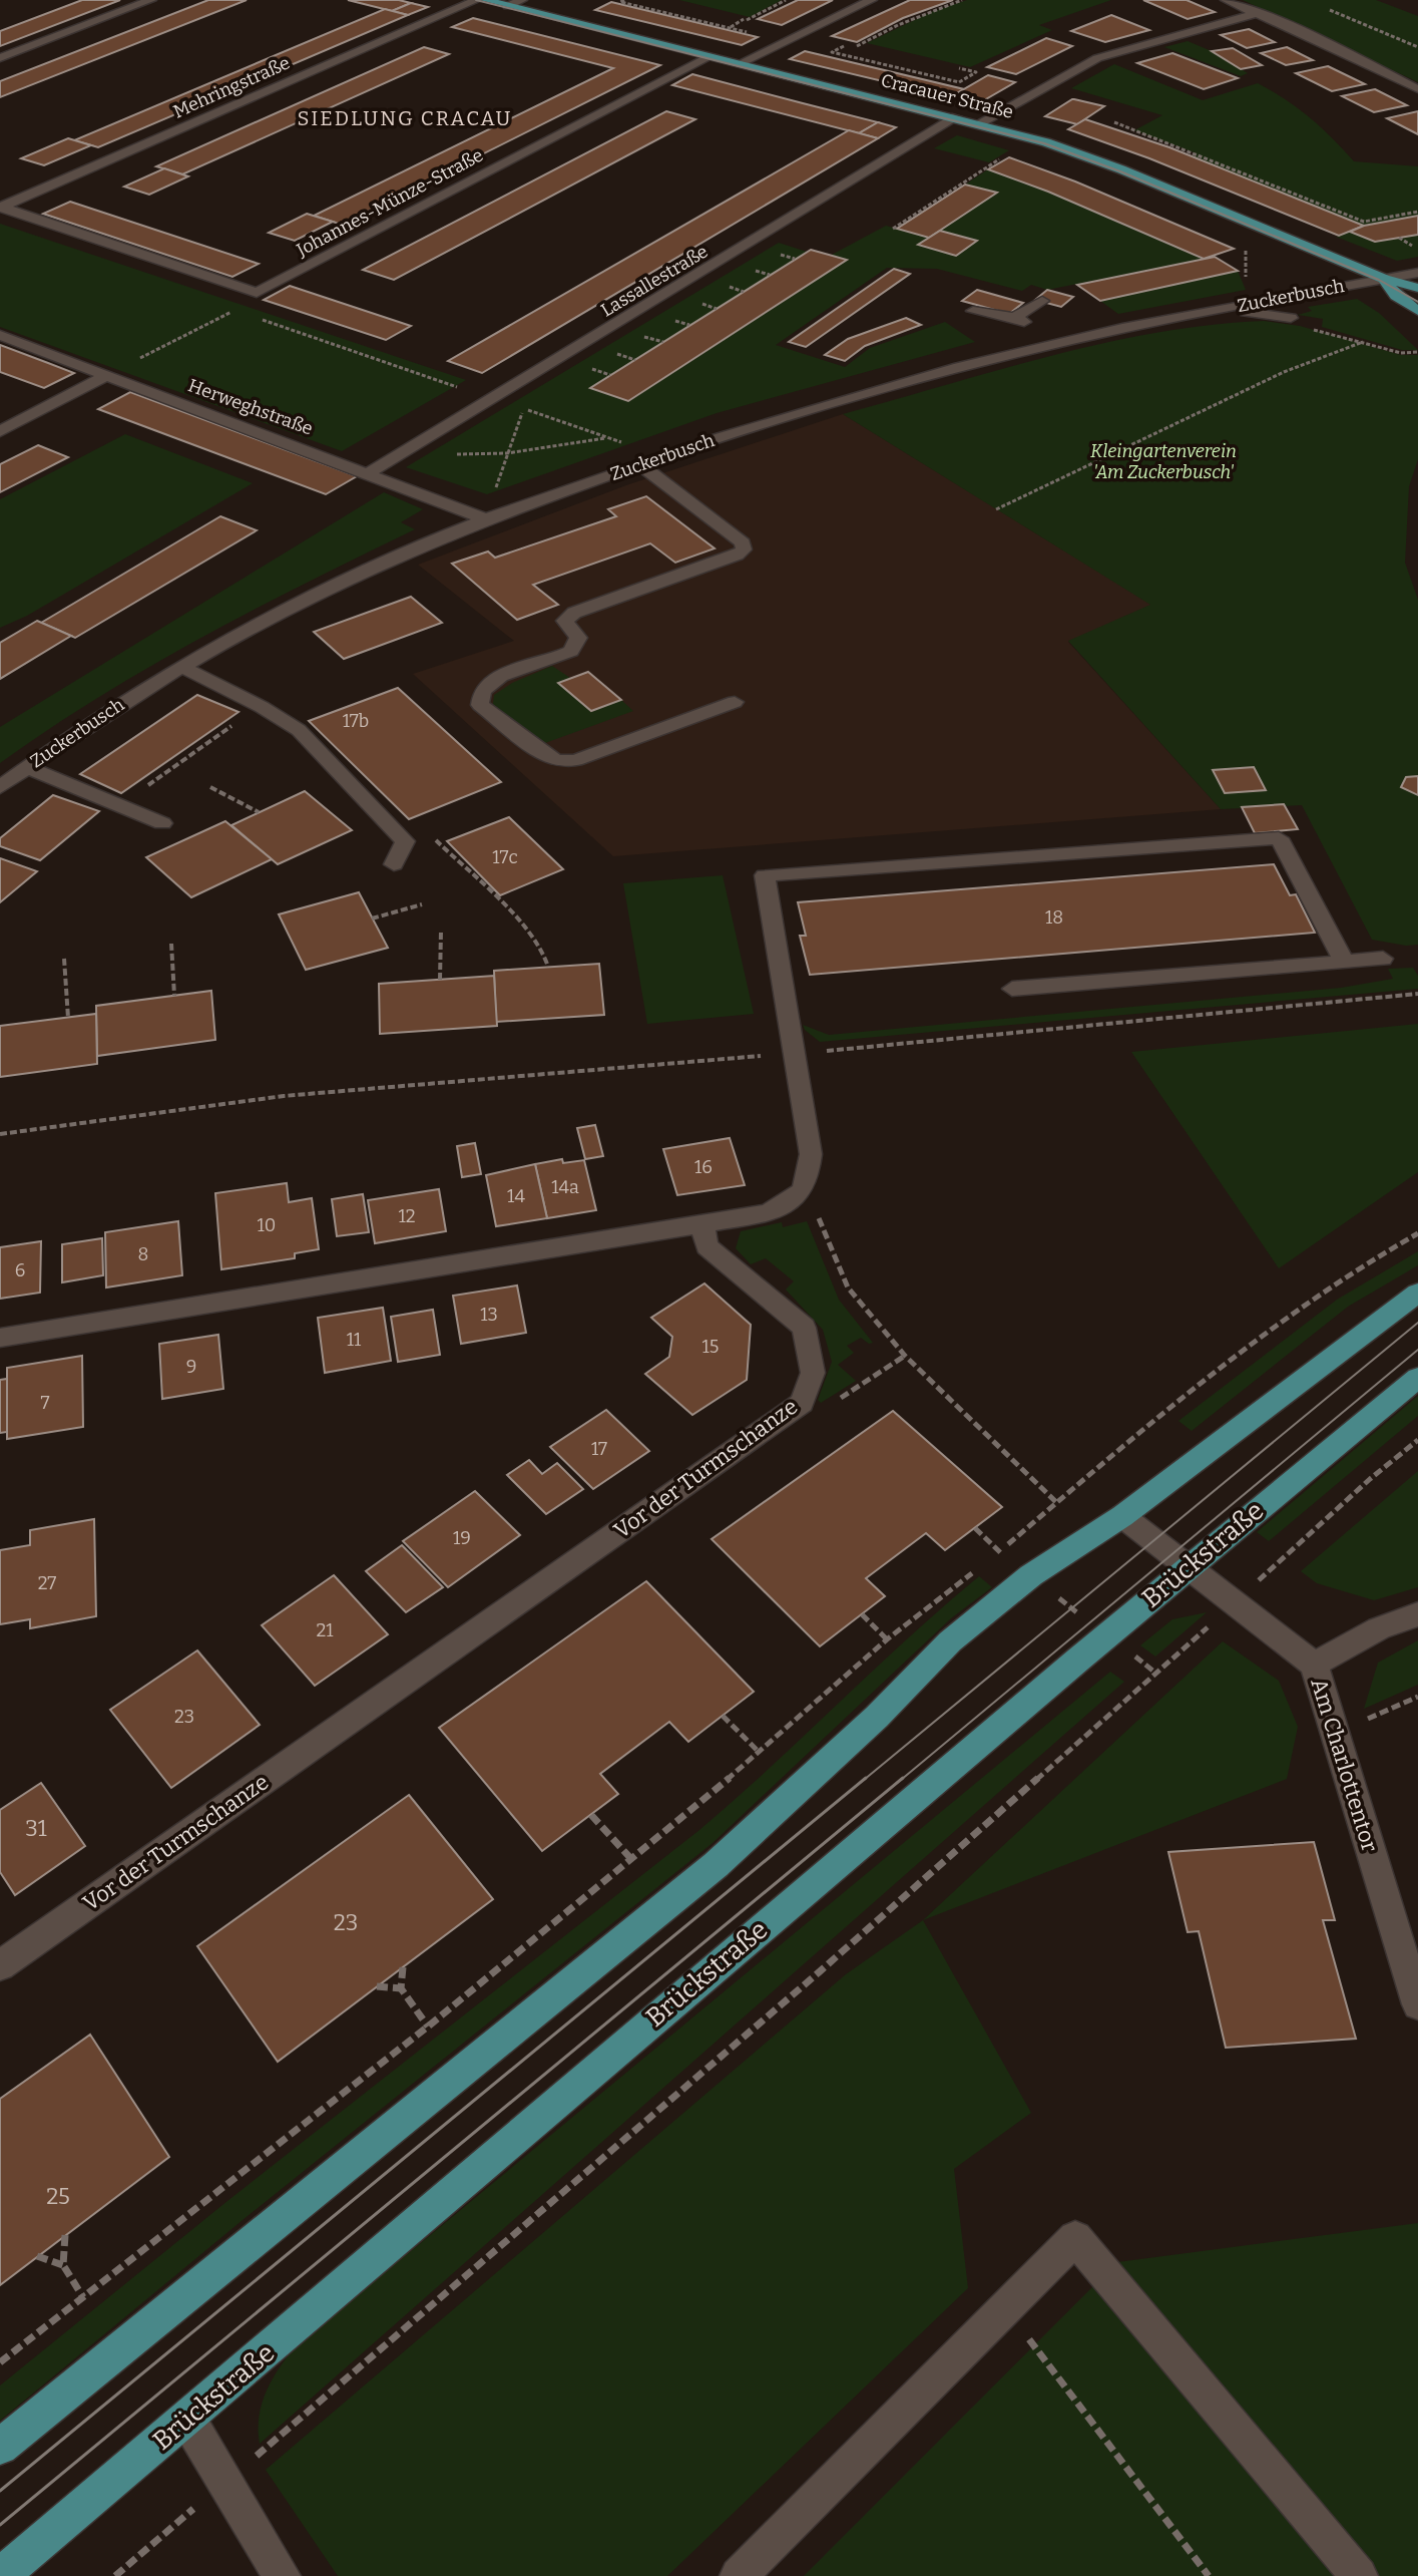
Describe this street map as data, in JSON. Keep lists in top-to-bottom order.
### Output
{
  "streets": {
    "main road": ["Cracauer Straße", "Brückstraße"],
    "street": [
      "Mehringstraße",
      "Johannes-Münze-Straße",
      "Lassallestraße",
      "Zuckerbusch",
      "Herweghstraße",
      "Vor der Turmschanze",
      "Am Charlottentor"
    ]
  },
  "crossings": [
    ["Mehringstraße", "Johannes-Münze-Straße"],
    ["Cracauer Straße", "Johannes-Münze-Straße"],
    ["Cracauer Straße", "Lassallestraße"],
    ["Cracauer Straße", "Zuckerbusch"],
    ["Lassallestraße", "Herweghstraße"],
    ["Zuckerbusch", "Herweghstraße"],
    ["Brückstraße", "Am Charlottentor"]
  ],
  "districts": ["SIEDLUNG CRACAU"],
  "parks": ["Kleingartenverein 'Am Zuckerbusch'"],
  "house_numbers": [
    "17b",
    "17c",
    "18",
    "16",
    "14a",
    "14",
    "12",
    "10",
    "8",
    "6",
    "13",
    "11",
    "15",
    "9",
    "7",
    "17",
    "19",
    "27",
    "21",
    "23",
    "31",
    "23",
    "25"
  ]
}
